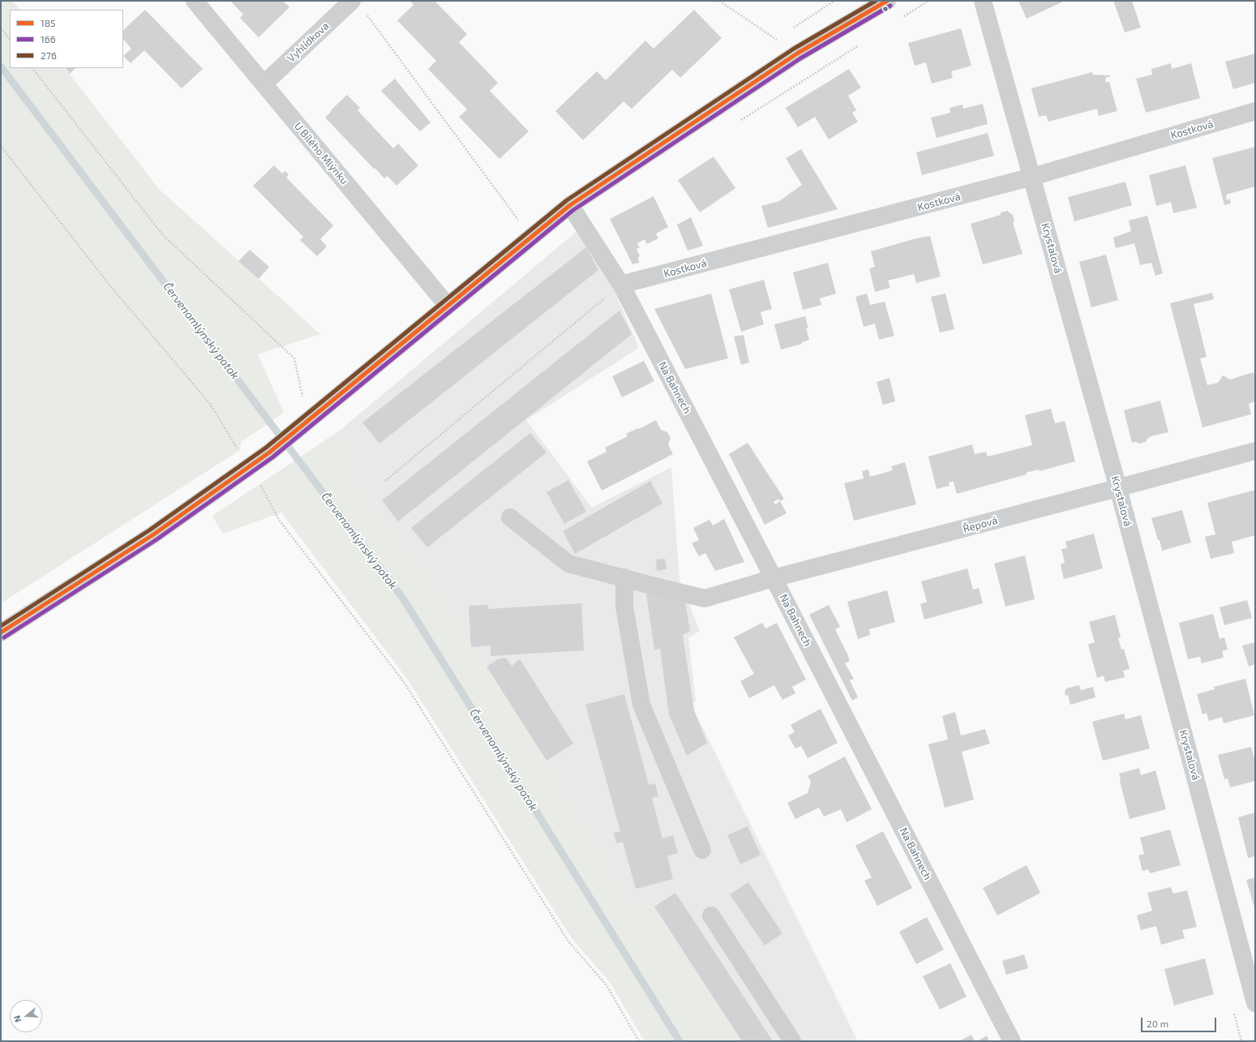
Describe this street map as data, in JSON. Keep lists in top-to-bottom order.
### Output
{
  "streets": {
    "street": [
      "Vyhlídkova",
      "Kostková",
      "U Bílého Mlýnku",
      "Krystalová",
      "Na Bahnech",
      "Řepová"
    ]
  },
  "crossings": [
    ["Vyhlídkova", "U Bílého Mlýnku"],
    ["Kostková", "Krystalová"],
    ["Kostková", "Na Bahnech"],
    ["Krystalová", "Řepová"],
    ["Na Bahnech", "Řepová"]
  ],
  "water": ["Červenomlýnský potok"],
  "lines": ["transit line 185", "transit line 276", "transit line 166"],
  "legend": ["185", "166", "276"],
  "scale_bar": "20 m",
  "north": "left"
}
